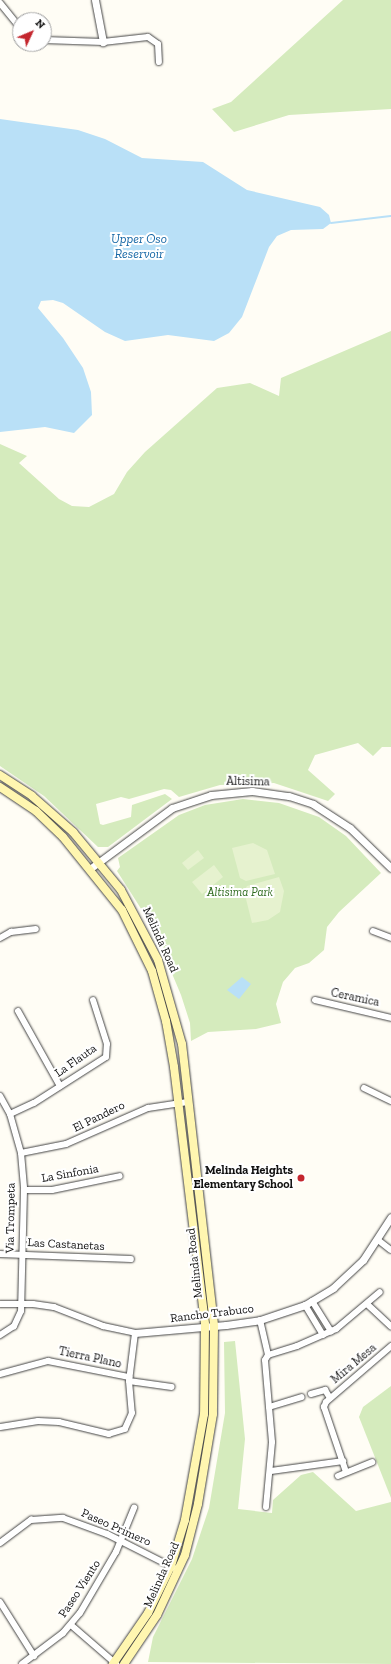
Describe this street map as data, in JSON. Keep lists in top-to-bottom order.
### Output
{
  "streets": {
    "main road": ["Melinda Road"],
    "street": [
      "Altisima",
      "Ceramica",
      "La Flauta",
      "El Pandero",
      "La Sinfonia",
      "Via Trompeta",
      "Las Castanetas",
      "Rancho Trabuco",
      "Tierra Plano",
      "Mira Mesa",
      "Paseo Primero",
      "Paseo Viento"
    ]
  },
  "crossings": [
    ["Altisima", "Melinda Road"],
    ["Melinda Road", "El Pandero"],
    ["Melinda Road", "Rancho Trabuco"],
    ["Melinda Road", "Paseo Primero"],
    ["La Flauta", "Via Trompeta"],
    ["El Pandero", "Via Trompeta"],
    ["La Sinfonia", "Via Trompeta"],
    ["Via Trompeta", "Las Castanetas"],
    ["Via Trompeta", "Rancho Trabuco"],
    ["Paseo Primero", "Paseo Viento"]
  ],
  "water": ["Upper Oso Reservoir"],
  "parks": ["Altisima Park"],
  "places": ["Melinda Heights Elementary School"],
  "north": "top right"
}
